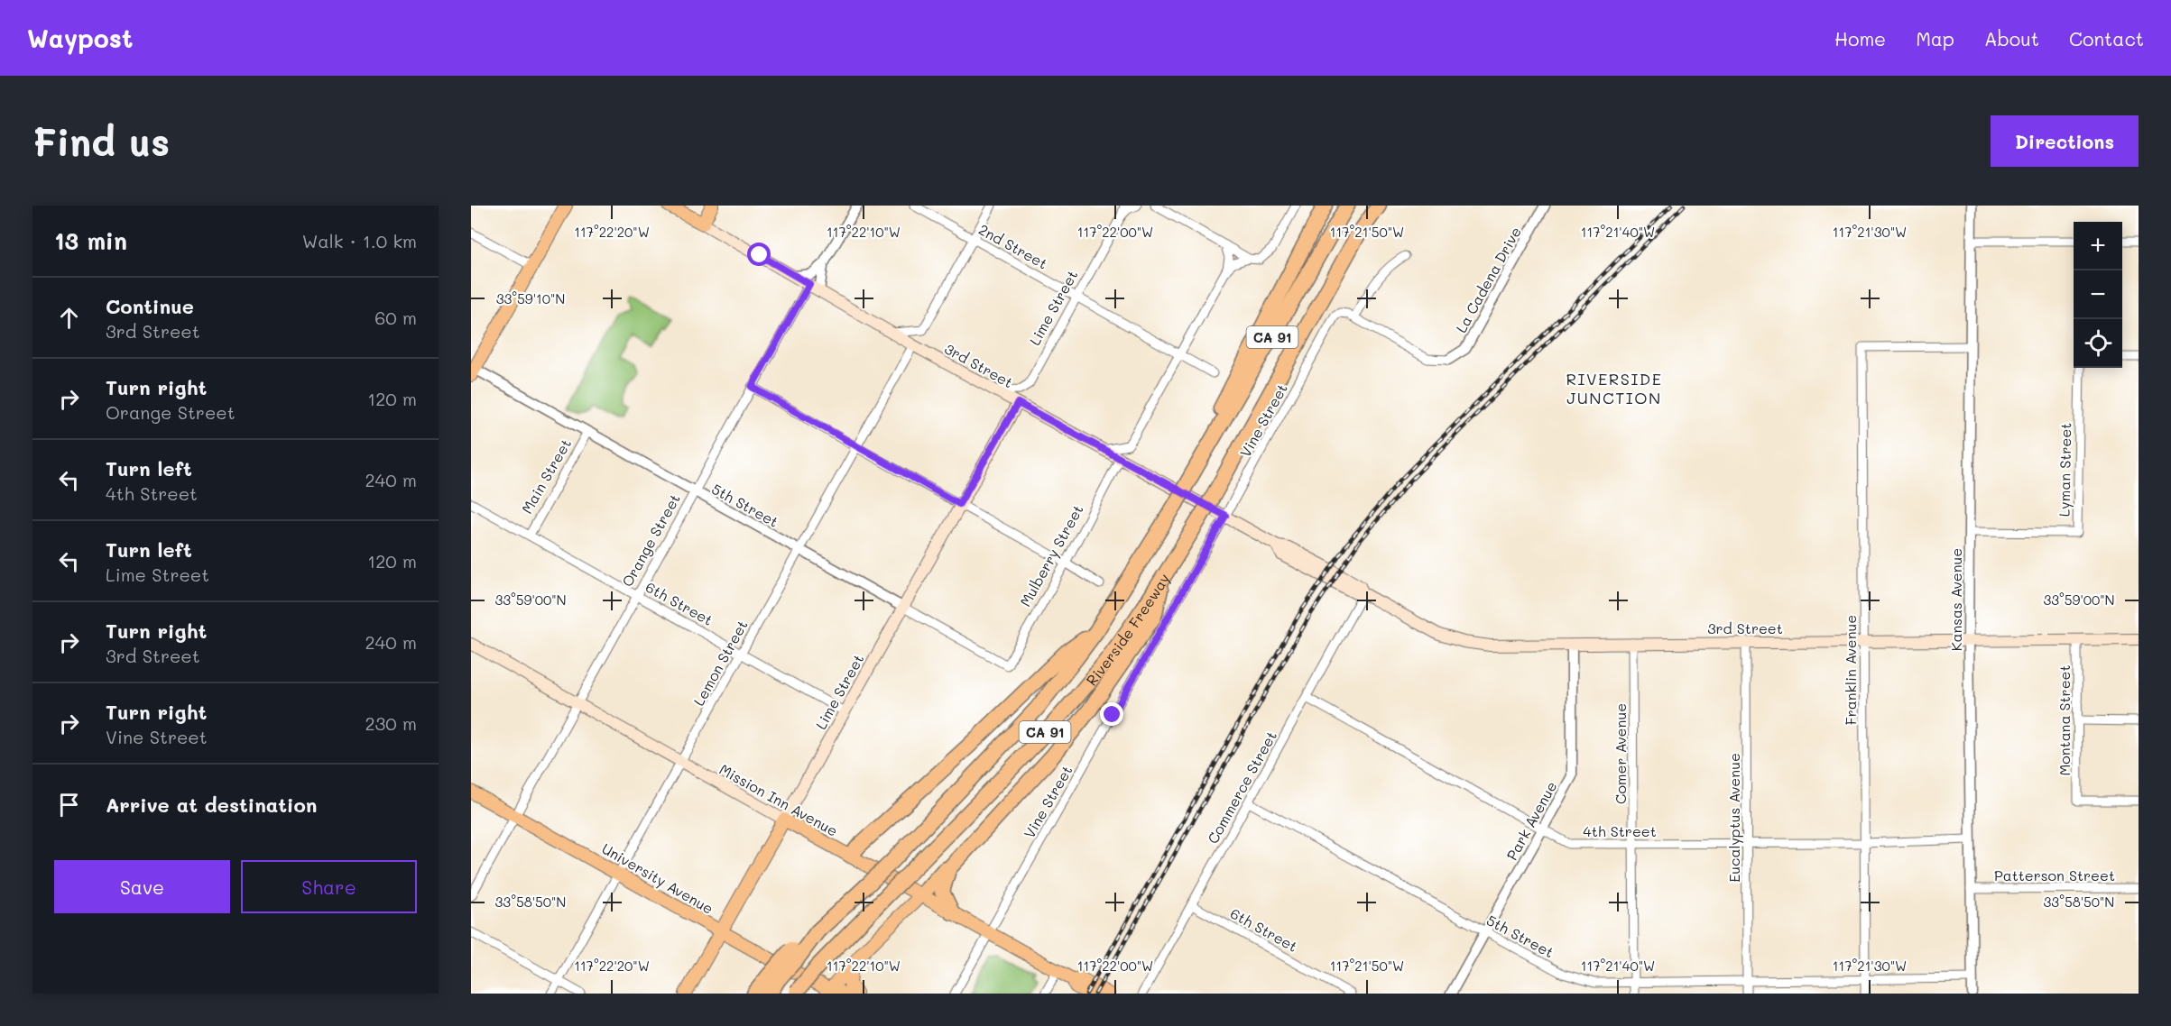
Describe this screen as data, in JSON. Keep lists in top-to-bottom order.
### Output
{
  "streets": {
    "highway": ["CA 91", "Riverside Freeway"],
    "main road": [
      "Lime Street",
      "3rd Street",
      "Mission Inn Avenue",
      "University Avenue"
    ],
    "street": [
      "2nd Street",
      "La Cadena Drive",
      "Vine Street",
      "Lyman Street",
      "Main Street",
      "5th Street",
      "Orange Street",
      "Mulberry Street",
      "Kansas Avenue",
      "6th Street",
      "Lemon Street",
      "Franklin Avenue",
      "Montana Street",
      "Comer Avenue",
      "Commerce Street",
      "Eucalyptus Avenue",
      "Park Avenue",
      "4th Street",
      "Patterson Street"
    ]
  },
  "crossings": [
    ["2nd Street", "Lime Street"],
    ["Lime Street", "3rd Street"],
    ["Lime Street", "5th Street"],
    ["Lime Street", "6th Street"],
    ["Lime Street", "Mission Inn Avenue"],
    ["Lime Street", "University Avenue"],
    ["3rd Street", "Vine Street"],
    ["3rd Street", "Orange Street"],
    ["3rd Street", "Mulberry Street"],
    ["3rd Street", "Kansas Avenue"],
    ["3rd Street", "Lemon Street"],
    ["3rd Street", "Franklin Avenue"],
    ["3rd Street", "Montana Street"],
    ["3rd Street", "Comer Avenue"],
    ["3rd Street", "Commerce Street"],
    ["3rd Street", "Eucalyptus Avenue"],
    ["3rd Street", "Park Avenue"],
    ["Vine Street", "Mission Inn Avenue"],
    ["Lyman Street", "Kansas Avenue"],
    ["Main Street", "5th Street"],
    ["Main Street", "6th Street"],
    ["5th Street", "Orange Street"],
    ["5th Street", "Mulberry Street"],
    ["5th Street", "Kansas Avenue"],
    ["5th Street", "Lemon Street"],
    ["5th Street", "Franklin Avenue"],
    ["5th Street", "Comer Avenue"],
    ["5th Street", "Commerce Street"],
    ["5th Street", "Eucalyptus Avenue"],
    ["5th Street", "Park Avenue"],
    ["Orange Street", "6th Street"],
    ["Orange Street", "Mission Inn Avenue"],
    ["Orange Street", "University Avenue"],
    ["Kansas Avenue", "Franklin Avenue"],
    ["Kansas Avenue", "4th Street"],
    ["Kansas Avenue", "Patterson Street"],
    ["6th Street", "Lemon Street"],
    ["6th Street", "Commerce Street"],
    ["Lemon Street", "Mission Inn Avenue"],
    ["Lemon Street", "University Avenue"],
    ["Franklin Avenue", "4th Street"],
    ["Comer Avenue", "4th Street"],
    ["Commerce Street", "4th Street"],
    ["Eucalyptus Avenue", "4th Street"],
    ["Park Avenue", "4th Street"]
  ],
  "districts": ["RIVERSIDE JUNCTION"],
  "page": {
    "header": "Waypost",
    "nav": [
      "Home",
      "Map",
      "About",
      "Contact"
    ],
    "buttons": [
      "Directions",
      ["Save", "Share"]
    ],
    "title": "Find us",
    "heading": ["13 min", "Walk · 1.0 km"],
    "map_buttons": ["+", "−"],
    "list": [
      ["Continue", "3rd Street", "60 m"],
      ["Turn right", "Orange Street", "120 m"],
      ["Turn left", "4th Street", "240 m"],
      ["Turn left", "Lime Street", "120 m"],
      ["Turn right", "3rd Street", "240 m"],
      ["Turn right", "Vine Street", "230 m"],
      "Arrive at destination"
    ]
  },
  "coordinates": [
    "117°22'20\"W",
    "117°22'10\"W",
    "117°22'00\"W",
    "117°21'50\"W",
    "117°21'40\"W",
    "117°21'30\"W",
    "33°59'10\"N",
    "33°59'00\"N",
    "33°58'50\"N"
  ]
}
